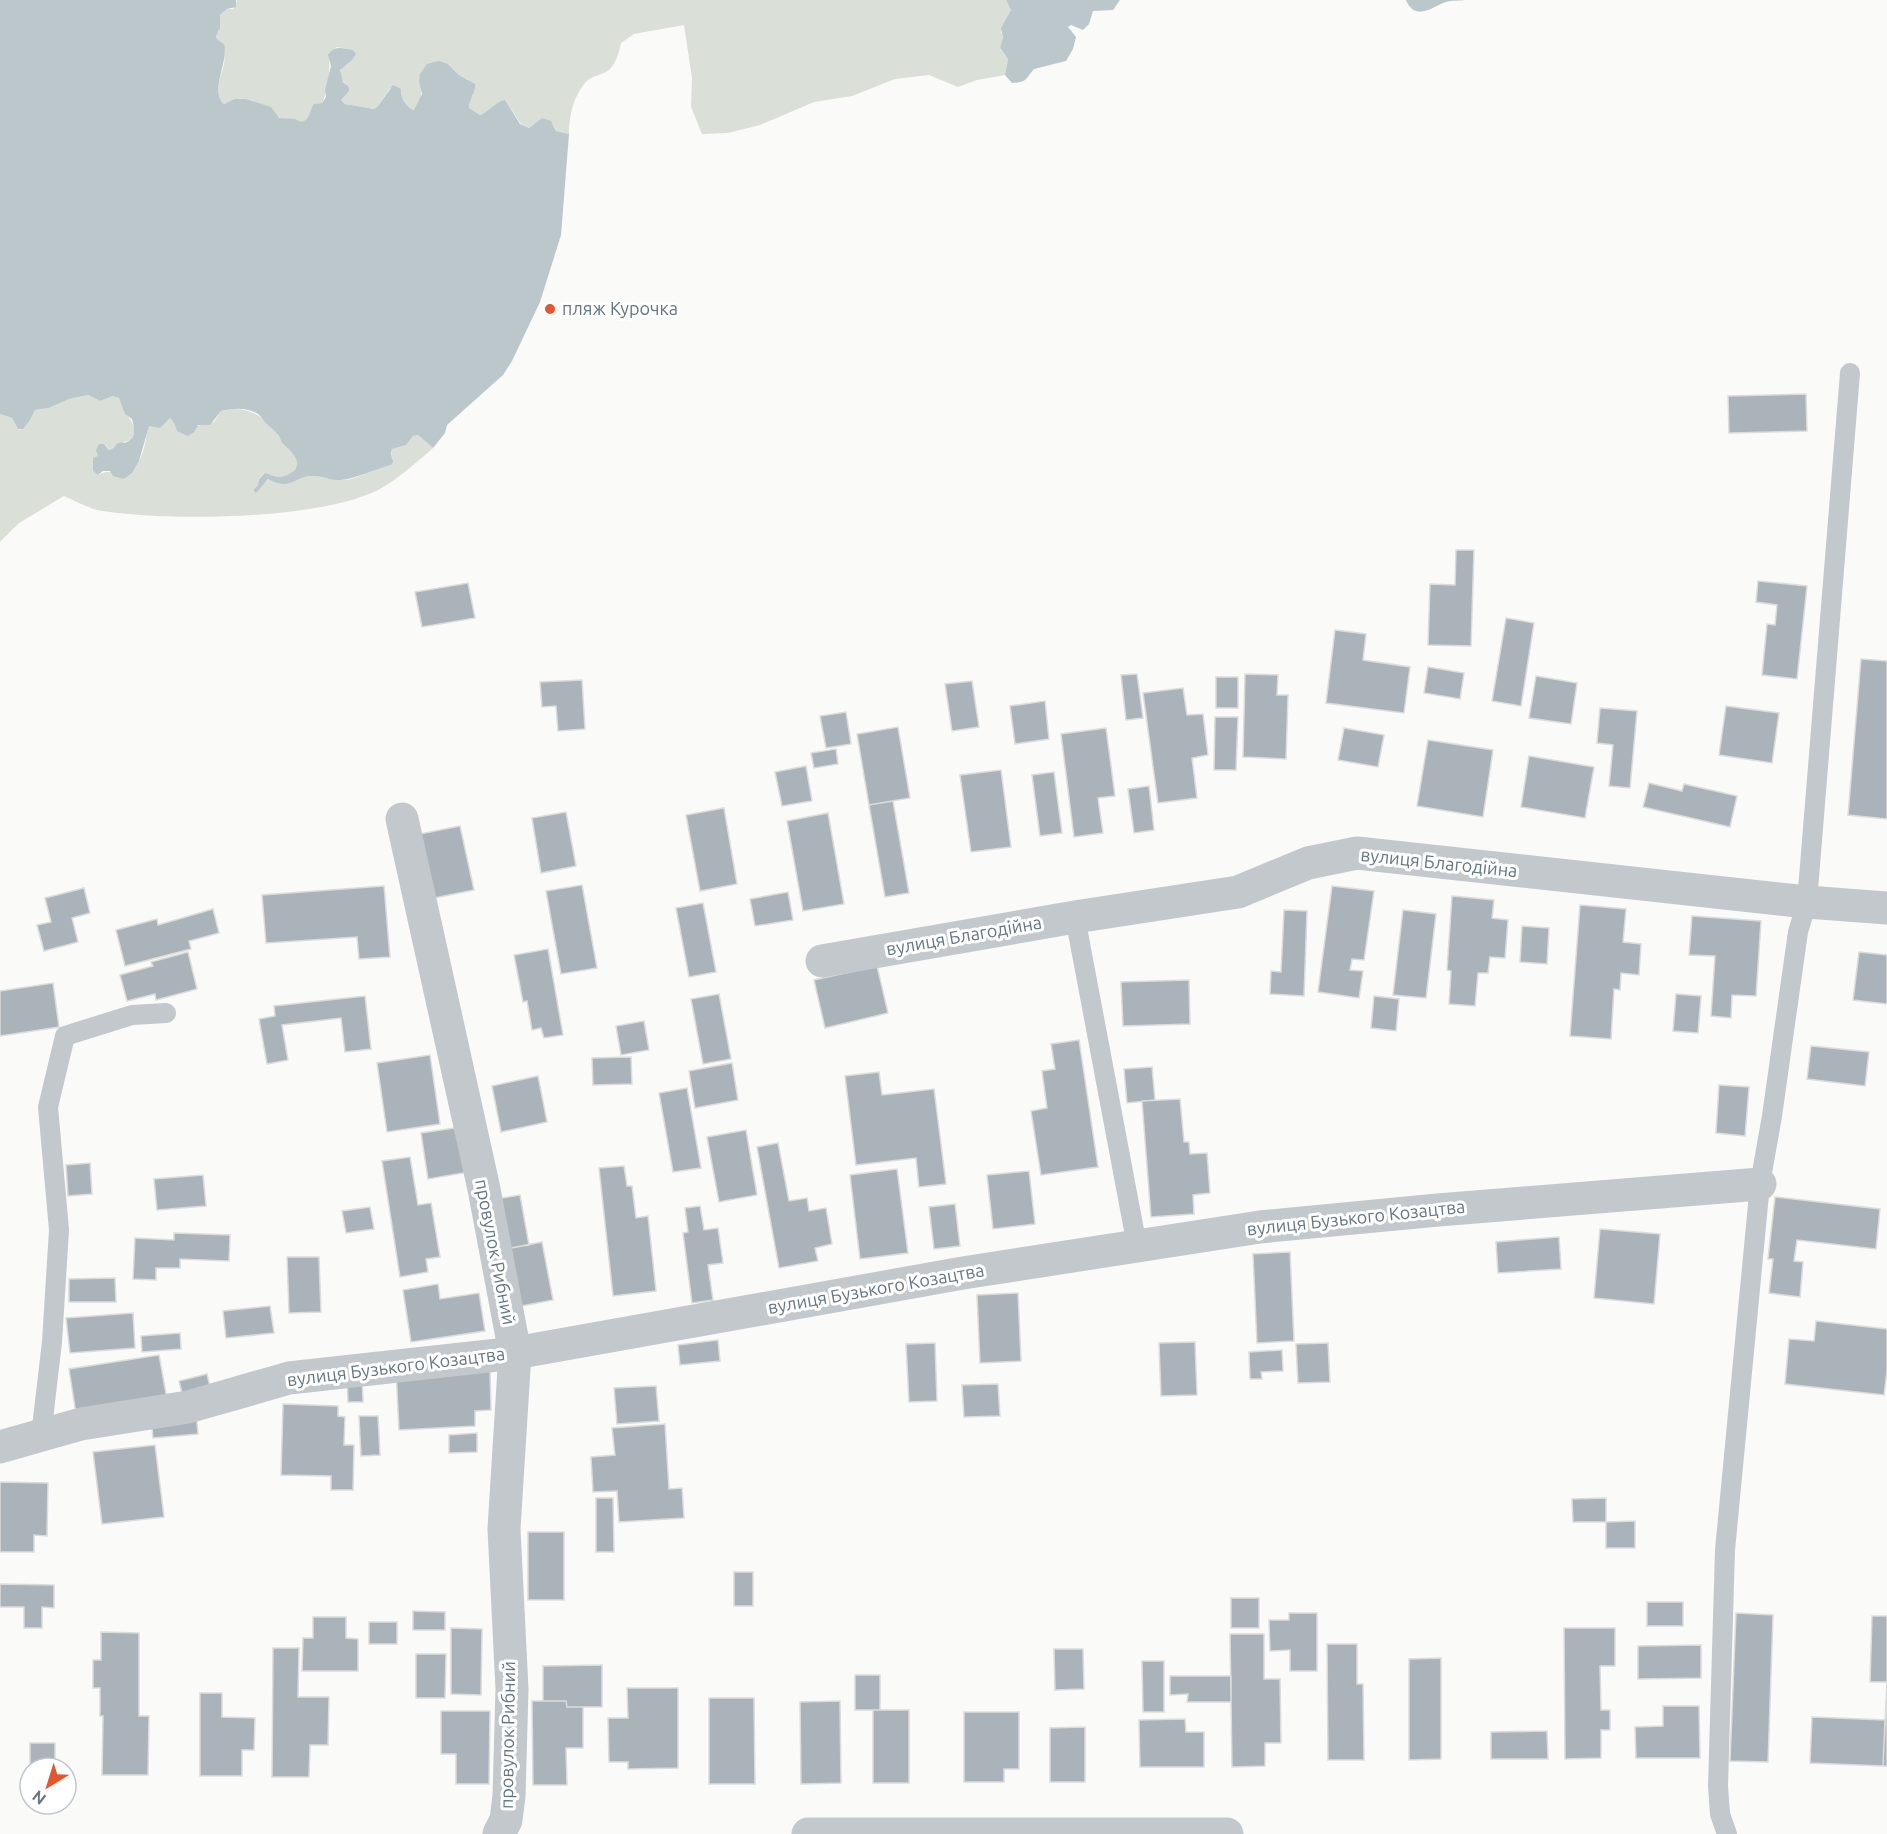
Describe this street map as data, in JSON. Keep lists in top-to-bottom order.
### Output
{
  "streets": {
    "street": ["вулиця Благодійна", "вулиця Бузького Козацтва", "провулок Рибний"]
  },
  "crossings": [
    ["вулиця Бузького Козацтва", "провулок Рибний"]
  ],
  "places": ["пляж Курочка"],
  "north": "bottom left"
}
